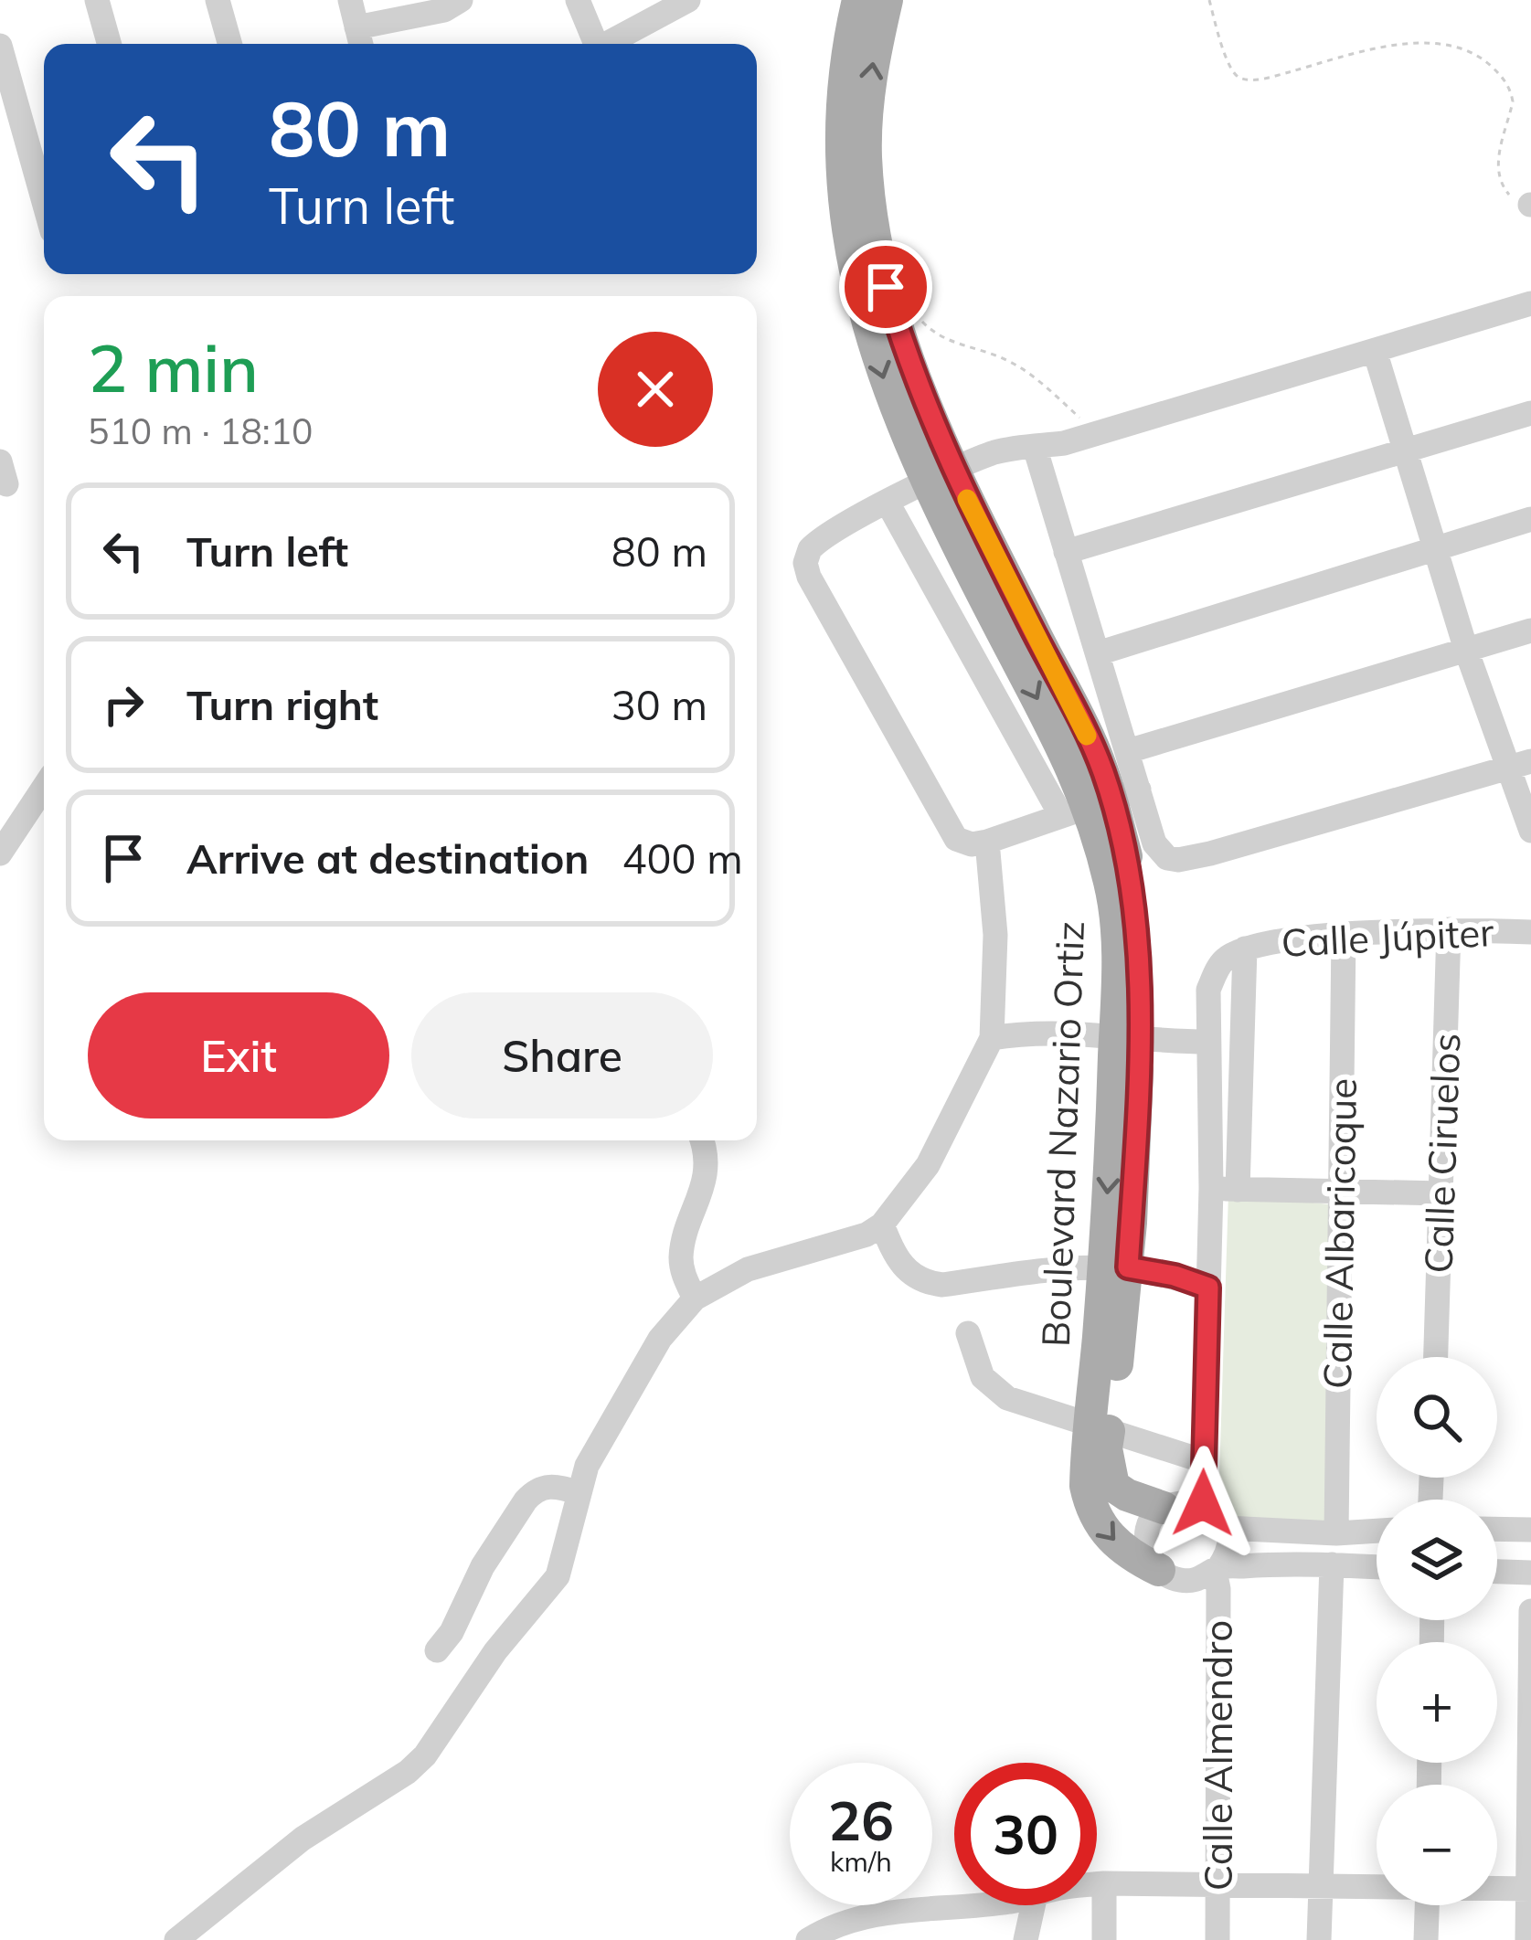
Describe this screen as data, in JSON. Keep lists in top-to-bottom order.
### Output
{
  "streets": {
    "main road": ["Boulevard Nazario Ortiz"],
    "street": [
      "Calle Júpiter",
      "Calle Ciruelos",
      "Calle Albaricoque",
      "Calle Almendro"
    ]
  },
  "crossings": [
    ["Calle Júpiter", "Calle Ciruelos"],
    ["Calle Júpiter", "Calle Albaricoque"],
    ["Boulevard Nazario Ortiz", "Calle Almendro"]
  ],
  "page": {
    "turn": ["80 m", "Turn left"],
    "heading": ["2 min", "510 m · 18:10"],
    "list": [
      {
        "name": "Turn left",
        "value": "80 m"
      },
      {
        "name": "Turn right",
        "value": "30 m"
      },
      {
        "name": "Arrive at destination",
        "value": "400 m"
      }
    ],
    "buttons": ["Exit", "Share"],
    "map_buttons": ["+", "−"],
    "speed": "26 km/h",
    "limit": "30"
  }
}
